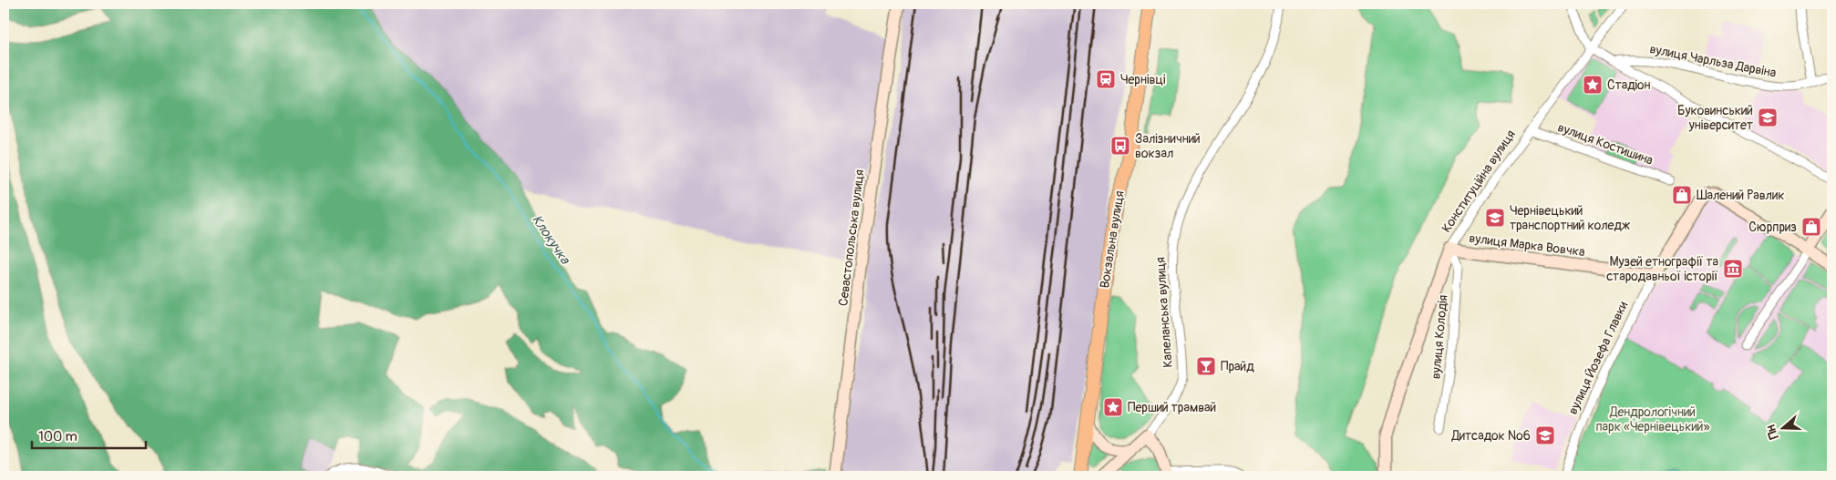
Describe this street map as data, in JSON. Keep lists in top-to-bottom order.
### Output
{
  "streets": {
    "main road": ["Вокзальна вулиця"],
    "street": [
      "вулиця Чарльза Дарвіна",
      "вулиця Костишина",
      "Конституційна вулиця",
      "Севастопольська вулиця",
      "вулиця Марка Вовчка",
      "Капеланська вулиця",
      "вулиця Колодія",
      "вулиця Йозефа Главки"
    ]
  },
  "crossings": [
    ["вулиця Костишина", "Конституційна вулиця"],
    ["Конституційна вулиця", "вулиця Марка Вовчка"],
    ["Конституційна вулиця", "вулиця Колодія"],
    ["вулиця Марка Вовчка", "вулиця Колодія"],
    ["вулиця Марка Вовчка", "вулиця Йозефа Главки"]
  ],
  "water": ["Клокучка"],
  "parks": ["Дендрологічний парк «Чернівецький»"],
  "places": {
    "station": ["Чернівці"],
    "place": ["Стадіон", "Перший трамвай"],
    "school or university": ["Буковинський університет", "Чернівецький транспортний коледж", "Дитсадок №6"],
    "bus stop": ["Залізничний вокзал"],
    "shop": ["Шалений Равлик", "Сюрприз"],
    "museum": ["Музей етнографії та стародавньої історії"],
    "bar": ["Прайд"]
  },
  "scale_bar": "100 m",
  "north": "left"
}
